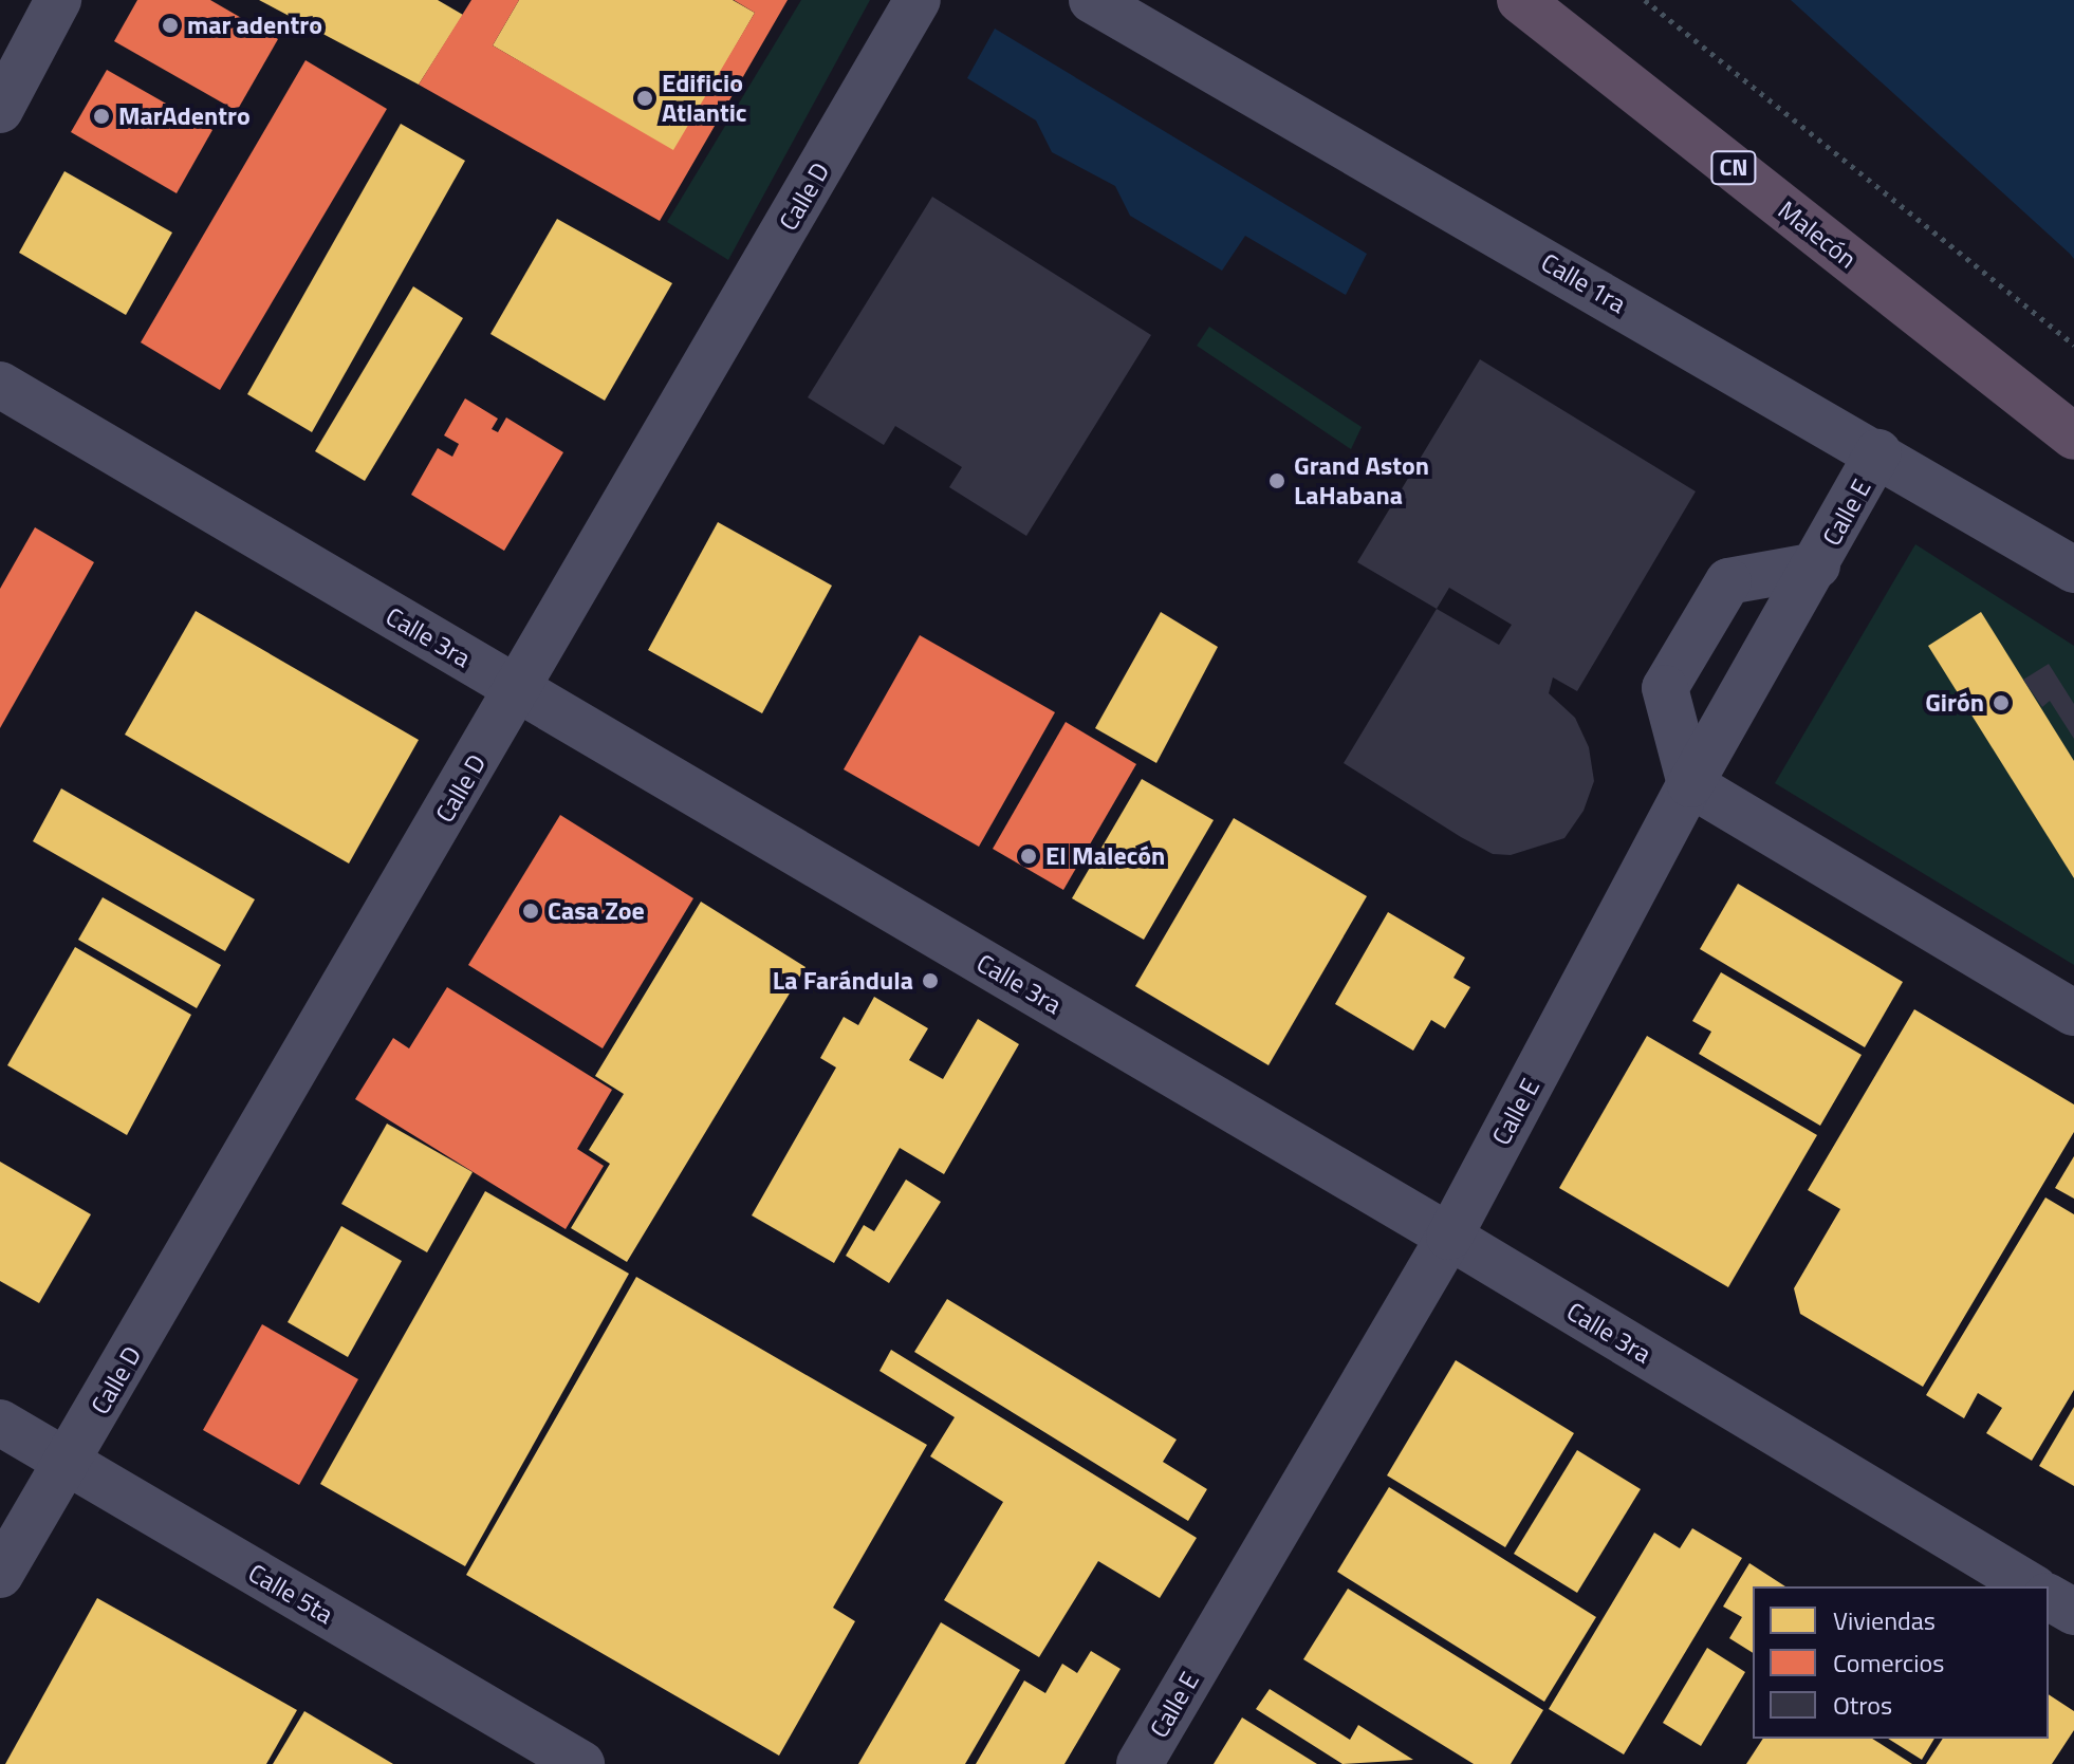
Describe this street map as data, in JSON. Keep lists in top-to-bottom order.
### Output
{
  "streets": {
    "highway": ["CN", "Malecón"],
    "street": [
      "Calle D",
      "Calle 1ra",
      "Calle E",
      "Calle 3ra",
      "Calle 5ta"
    ]
  },
  "crossings": [
    ["Calle D", "Calle 3ra"],
    ["Calle D", "Calle 5ta"],
    ["Calle 1ra", "Calle E"],
    ["Calle E", "Calle 3ra"]
  ],
  "places": [
    "mar adentro",
    "Edificio Atlantic",
    "MarAdentro",
    "Grand Aston LaHabana",
    "Girón",
    "El Malecón",
    "Casa Zoe",
    "La Farándula"
  ],
  "legend": ["Viviendas", "Comercios", "Otros"]
}
